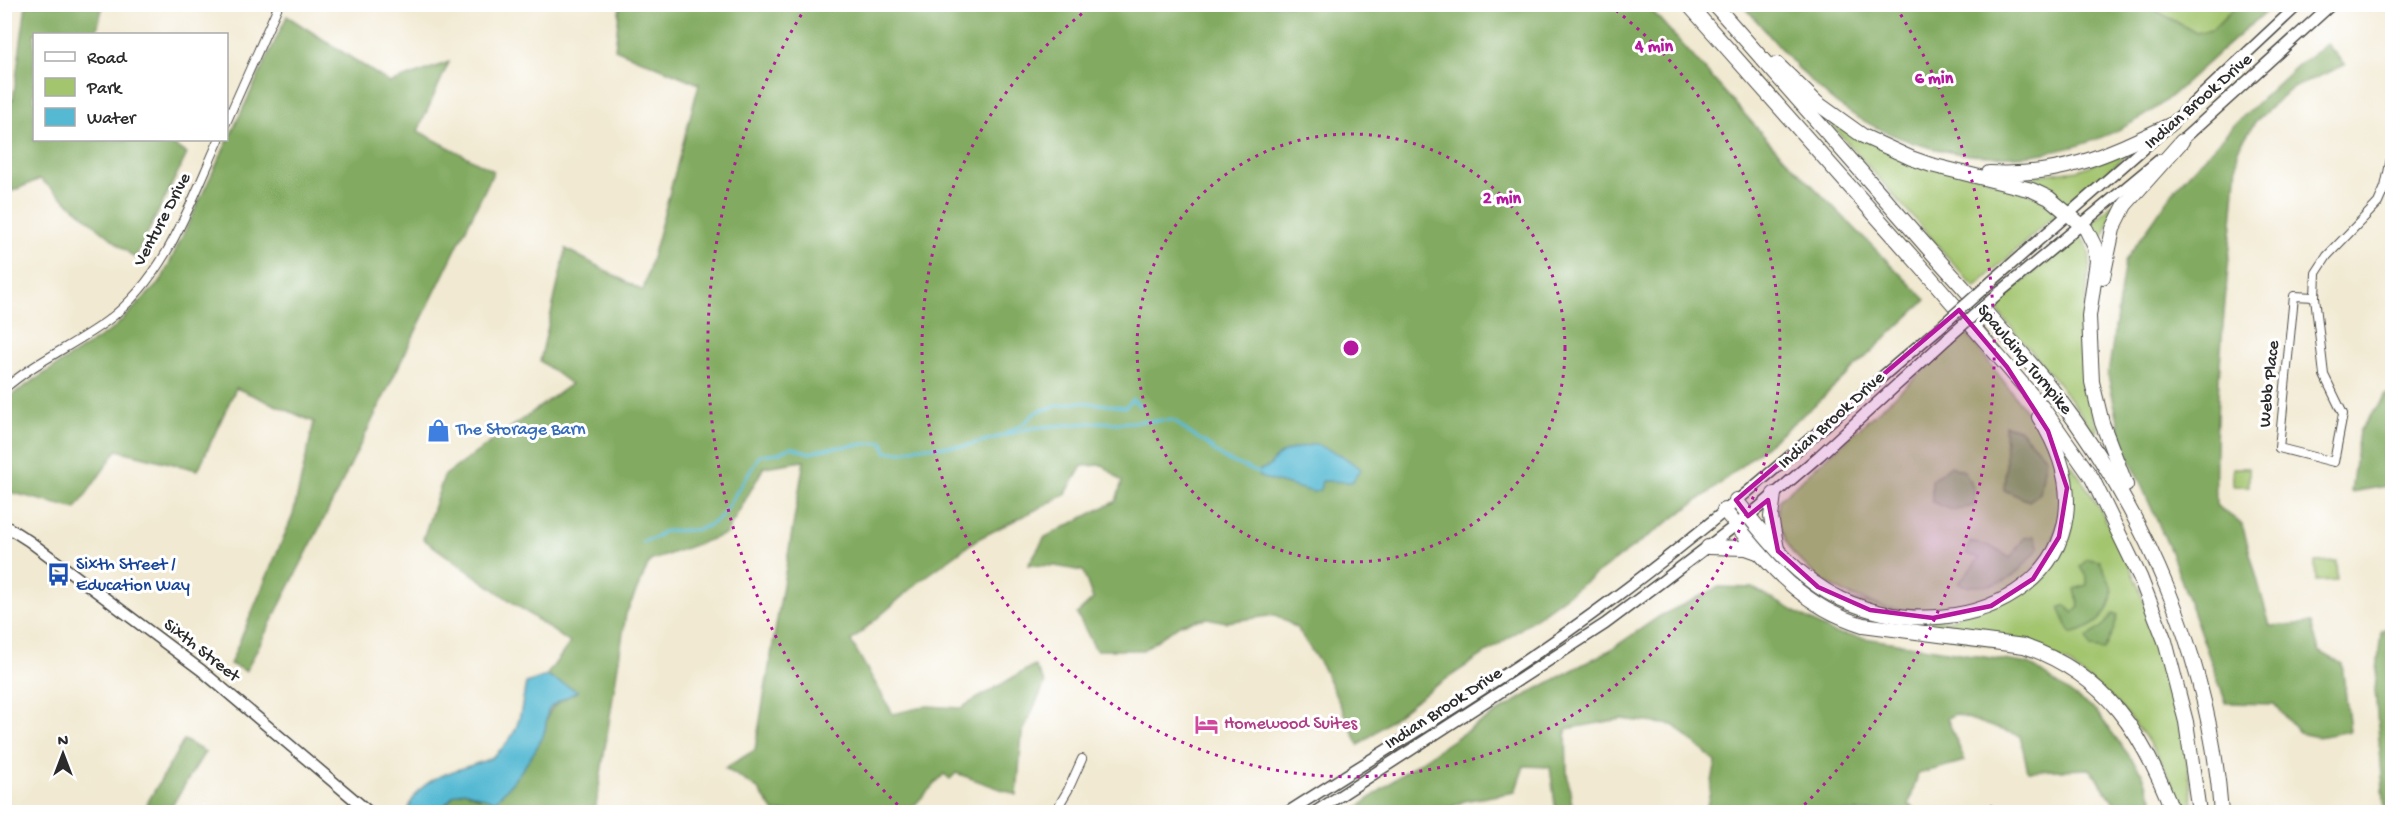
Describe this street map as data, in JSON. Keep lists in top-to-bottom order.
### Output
{
  "streets": {
    "highway": ["Spaulding Turnpike"],
    "main road": ["Indian Brook Drive", "Sixth Street"],
    "street": ["Venture Drive", "Webb Place"]
  },
  "places": {
    "shop": ["The Storage Barn"],
    "bus stop": ["Sixth Street / Education Way"],
    "hotel": ["Homewood Suites"]
  },
  "legend": ["Road", "Park", "Water"],
  "north": "top",
  "rings": ["4 min", "6 min", "2 min"]
}
